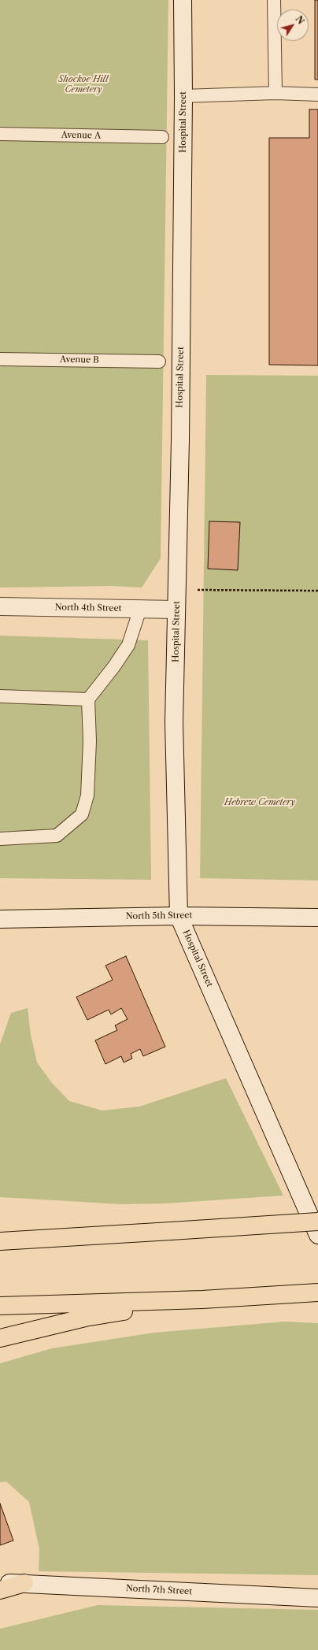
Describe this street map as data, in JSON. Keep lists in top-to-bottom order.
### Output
{
  "streets": {
    "street": [
      "Hospital Street",
      "North 4th Street",
      "North 5th Street",
      "North 7th Street"
    ],
    "lane": ["Avenue A", "Avenue B"]
  },
  "crossings": [
    ["Hospital Street", "North 4th Street"],
    ["Hospital Street", "North 5th Street"]
  ],
  "parks": ["Shockoe Hill Cemetery", "Hebrew Cemetery"],
  "north": "top right"
}
